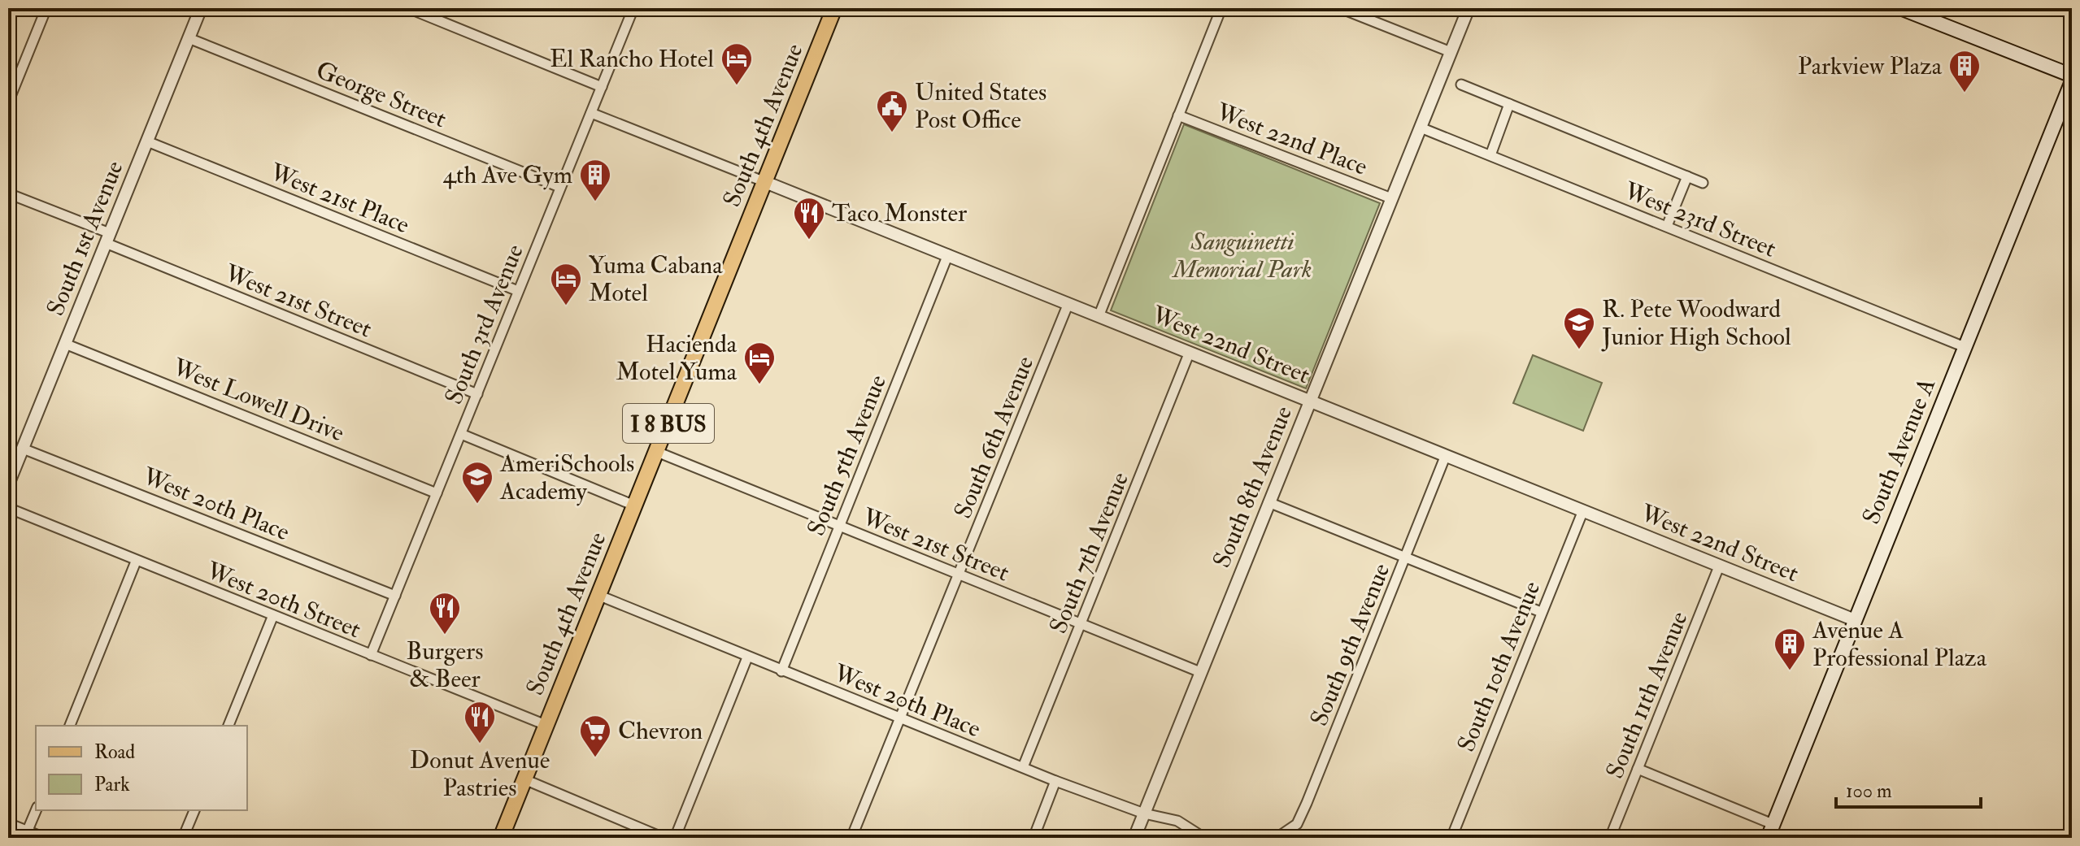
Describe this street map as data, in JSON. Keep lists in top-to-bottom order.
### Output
{
  "streets": {
    "main road": ["South 4th Avenue", "I 8 BUS", "South Avenue A"],
    "street": [
      "George Street",
      "West 22nd Place",
      "West 21st Place",
      "West 23rd Street",
      "South 1st Avenue",
      "West 21st Street",
      "South 3rd Avenue",
      "West 22nd Street",
      "West Lowell Drive",
      "South 6th Avenue",
      "South 5th Avenue",
      "South 8th Avenue",
      "West 20th Place",
      "South 7th Avenue",
      "West 20th Street",
      "South 9th Avenue",
      "South 10th Avenue",
      "South 11th Avenue"
    ]
  },
  "crossings": [
    ["George Street", "South 1st Avenue"],
    ["George Street", "South 3rd Avenue"],
    ["South 4th Avenue", "West 21st Street"],
    ["South 4th Avenue", "West 22nd Street"],
    ["South 4th Avenue", "West 20th Place"],
    ["South 4th Avenue", "West 20th Street"],
    ["West 22nd Place", "South 8th Avenue"],
    ["West 21st Place", "South 1st Avenue"],
    ["West 21st Place", "South 3rd Avenue"],
    ["West 23rd Street", "South Avenue A"],
    ["West 23rd Street", "South 8th Avenue"],
    ["South 1st Avenue", "West 21st Street"],
    ["South 1st Avenue", "West Lowell Drive"],
    ["South 1st Avenue", "West 20th Place"],
    ["West 21st Street", "South 3rd Avenue"],
    ["West 21st Street", "South 6th Avenue"],
    ["West 21st Street", "South 5th Avenue"],
    ["West 21st Street", "South 8th Avenue"],
    ["West 21st Street", "South 7th Avenue"],
    ["South 3rd Avenue", "West 22nd Street"],
    ["South 3rd Avenue", "West Lowell Drive"],
    ["South 3rd Avenue", "West 20th Place"],
    ["South 3rd Avenue", "West 20th Street"],
    ["West 22nd Street", "South 6th Avenue"],
    ["West 22nd Street", "South Avenue A"],
    ["West 22nd Street", "South 5th Avenue"],
    ["West 22nd Street", "South 8th Avenue"],
    ["West 22nd Street", "South 7th Avenue"],
    ["West 22nd Street", "South 9th Avenue"],
    ["West 22nd Street", "South 10th Avenue"],
    ["West 22nd Street", "South 11th Avenue"],
    ["South 6th Avenue", "West 20th Place"],
    ["South 5th Avenue", "West 20th Place"],
    ["South 8th Avenue", "West 20th Place"],
    ["West 20th Place", "South 7th Avenue"]
  ],
  "parks": ["Sanguinetti Memorial Park"],
  "places": {
    "hotel": ["El Rancho Hotel", "Yuma Cabana Motel", "Hacienda Motel Yuma"],
    "building": ["Parkview Plaza", "4th Ave Gym", "Avenue A Professional Plaza"],
    "public building": ["United States Post Office"],
    "restaurant": ["Taco Monster", "Burgers & Beer", "Donut Avenue Pastries"],
    "school or university": ["R. Pete Woodward Junior High School", "AmeriSchools Academy"],
    "supermarket": ["Chevron"]
  },
  "legend": ["Road", "Park"],
  "scale_bar": "100 m"
}
